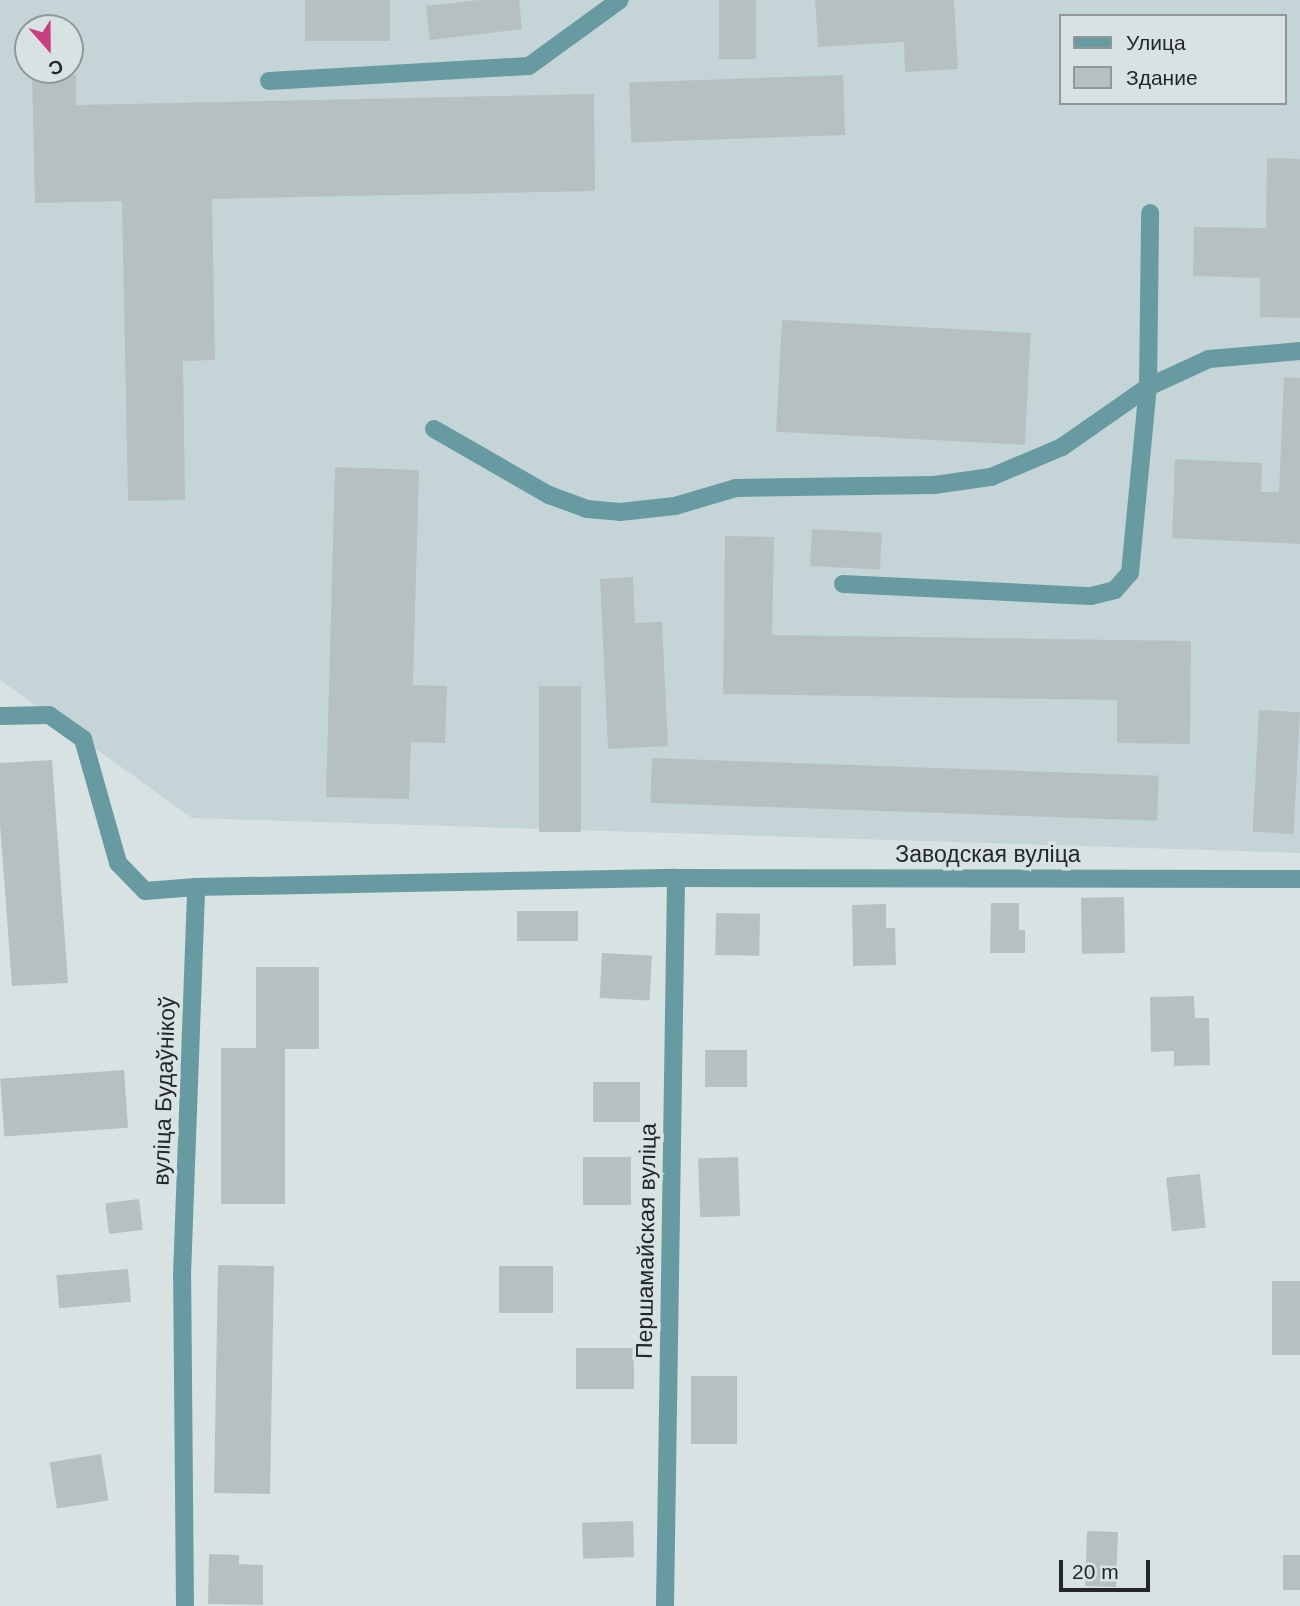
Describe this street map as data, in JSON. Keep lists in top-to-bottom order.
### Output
{
  "streets": {
    "street": ["Заводская вуліца", "вуліца Будаўнікоў", "Першамайская вуліца"]
  },
  "crossings": [
    ["Заводская вуліца", "вуліца Будаўнікоў"],
    ["Заводская вуліца", "Першамайская вуліца"]
  ],
  "legend": ["Улица", "Здание"],
  "scale_bar": "20 m",
  "north": "bottom"
}
